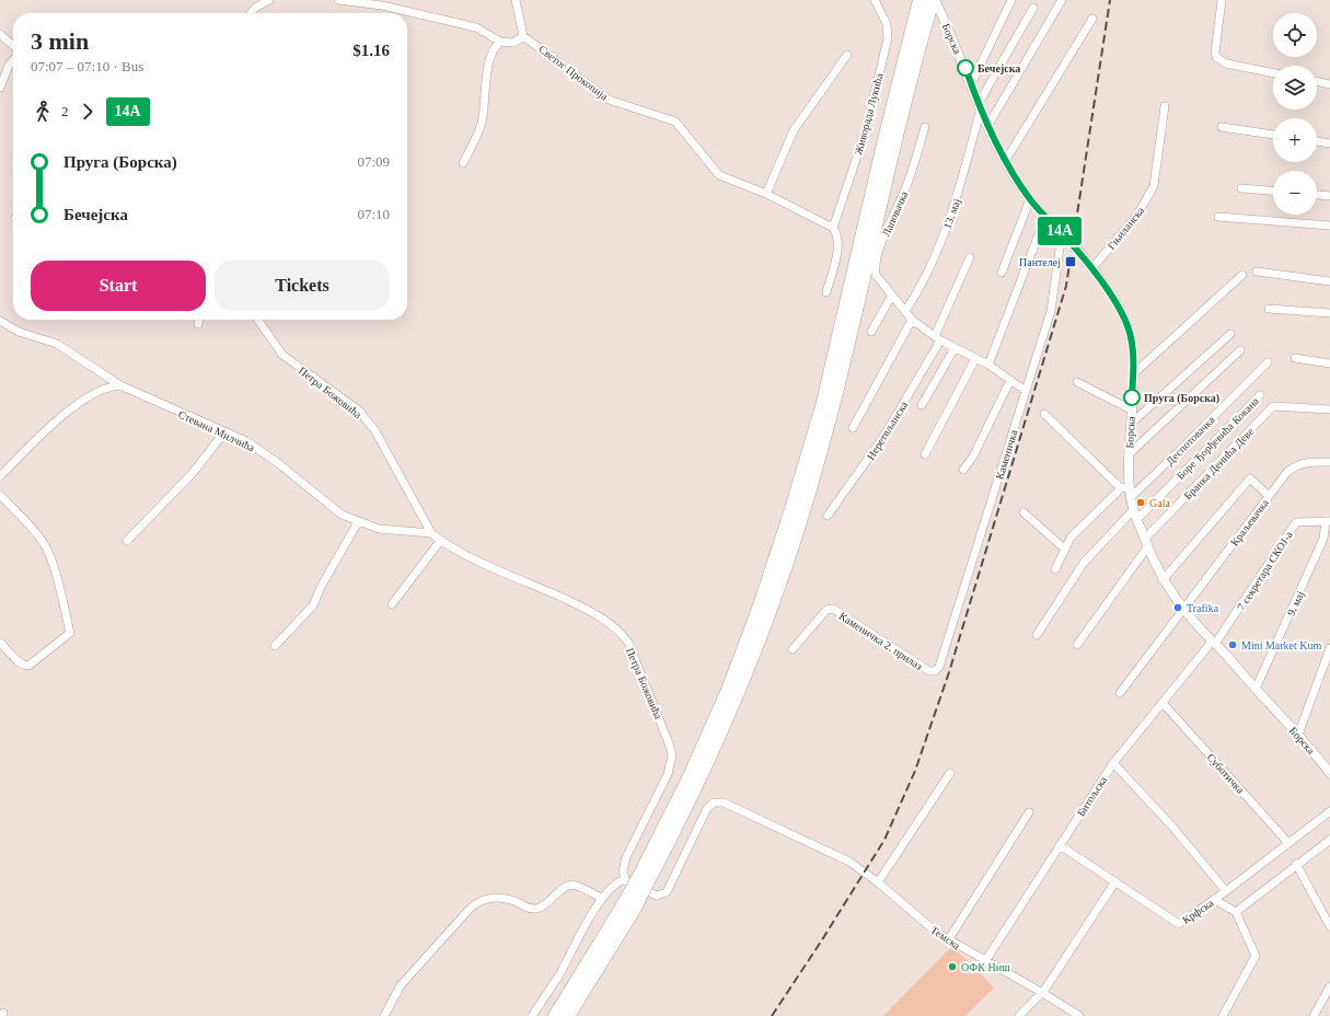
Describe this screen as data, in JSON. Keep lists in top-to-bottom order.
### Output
{
  "streets": {
    "street": [
      "Борска",
      "Светог Прокопија",
      "Живорада Лукића",
      "Лаповачка",
      "13. мај",
      "Гњиланска",
      "Петра Божовића",
      "Стевана Милчића",
      "Неретвљанска",
      "Боре Ђорђевића Кокана",
      "Деспотовачка",
      "Каменичка",
      "Бранка Денића Деве",
      "Краљевачка",
      "7 секретара СКОЈ-а",
      "9. мај",
      "Каменичка 2. прилаз",
      "Суботичка",
      "Битољска",
      "Крфска",
      "Темска"
    ]
  },
  "crossings": [
    ["Борска", "13. мај"],
    ["Борска", "Гњиланска"],
    ["Борска", "Боре Ђорђевића Кокана"],
    ["Борска", "Деспотовачка"],
    ["Борска", "Каменичка"],
    ["Борска", "Бранка Денића Деве"],
    ["Борска", "Краљевачка"],
    ["Борска", "7 секретара СКОЈ-а"],
    ["Борска", "9. мај"],
    ["Борска", "Битољска"],
    ["Светог Прокопија", "Живорада Лукића"],
    ["Лаповачка", "13. мај"],
    ["Лаповачка", "Неретвљанска"],
    ["Лаповачка", "Каменичка"],
    ["Петра Божовића", "Стевана Милчића"],
    ["Петра Божовића", "Темска"],
    ["Каменичка", "Каменичка 2. прилаз"],
    ["7 секретара СКОЈ-а", "9. мај"],
    ["7 секретара СКОЈ-а", "Битољска"],
    ["Суботичка", "Битољска"],
    ["Суботичка", "Крфска"],
    ["Битољска", "Крфска"],
    ["Битољска", "Темска"]
  ],
  "places": {
    "other": [
      "Бечејска",
      "Пруга (Борска)",
      "Gala",
      "Trafika",
      "Mini Market Kum",
      "ОФК Ниш"
    ],
    "transit": ["Пантелеј"]
  },
  "lines": ["bus line 14А"],
  "page": {
    "on_map": "14А",
    "map_buttons": ["+", "−"],
    "heading": ["3 min", "07:07 – 07:10 · Bus", "$1.16"],
    "legs": ["2", "14А"],
    "list": [
      {
        "name": "Пруга (Борска)",
        "value": "07:09"
      },
      {
        "name": "Бечејска",
        "value": "07:10"
      }
    ],
    "buttons": ["Start", "Tickets"]
  }
}
